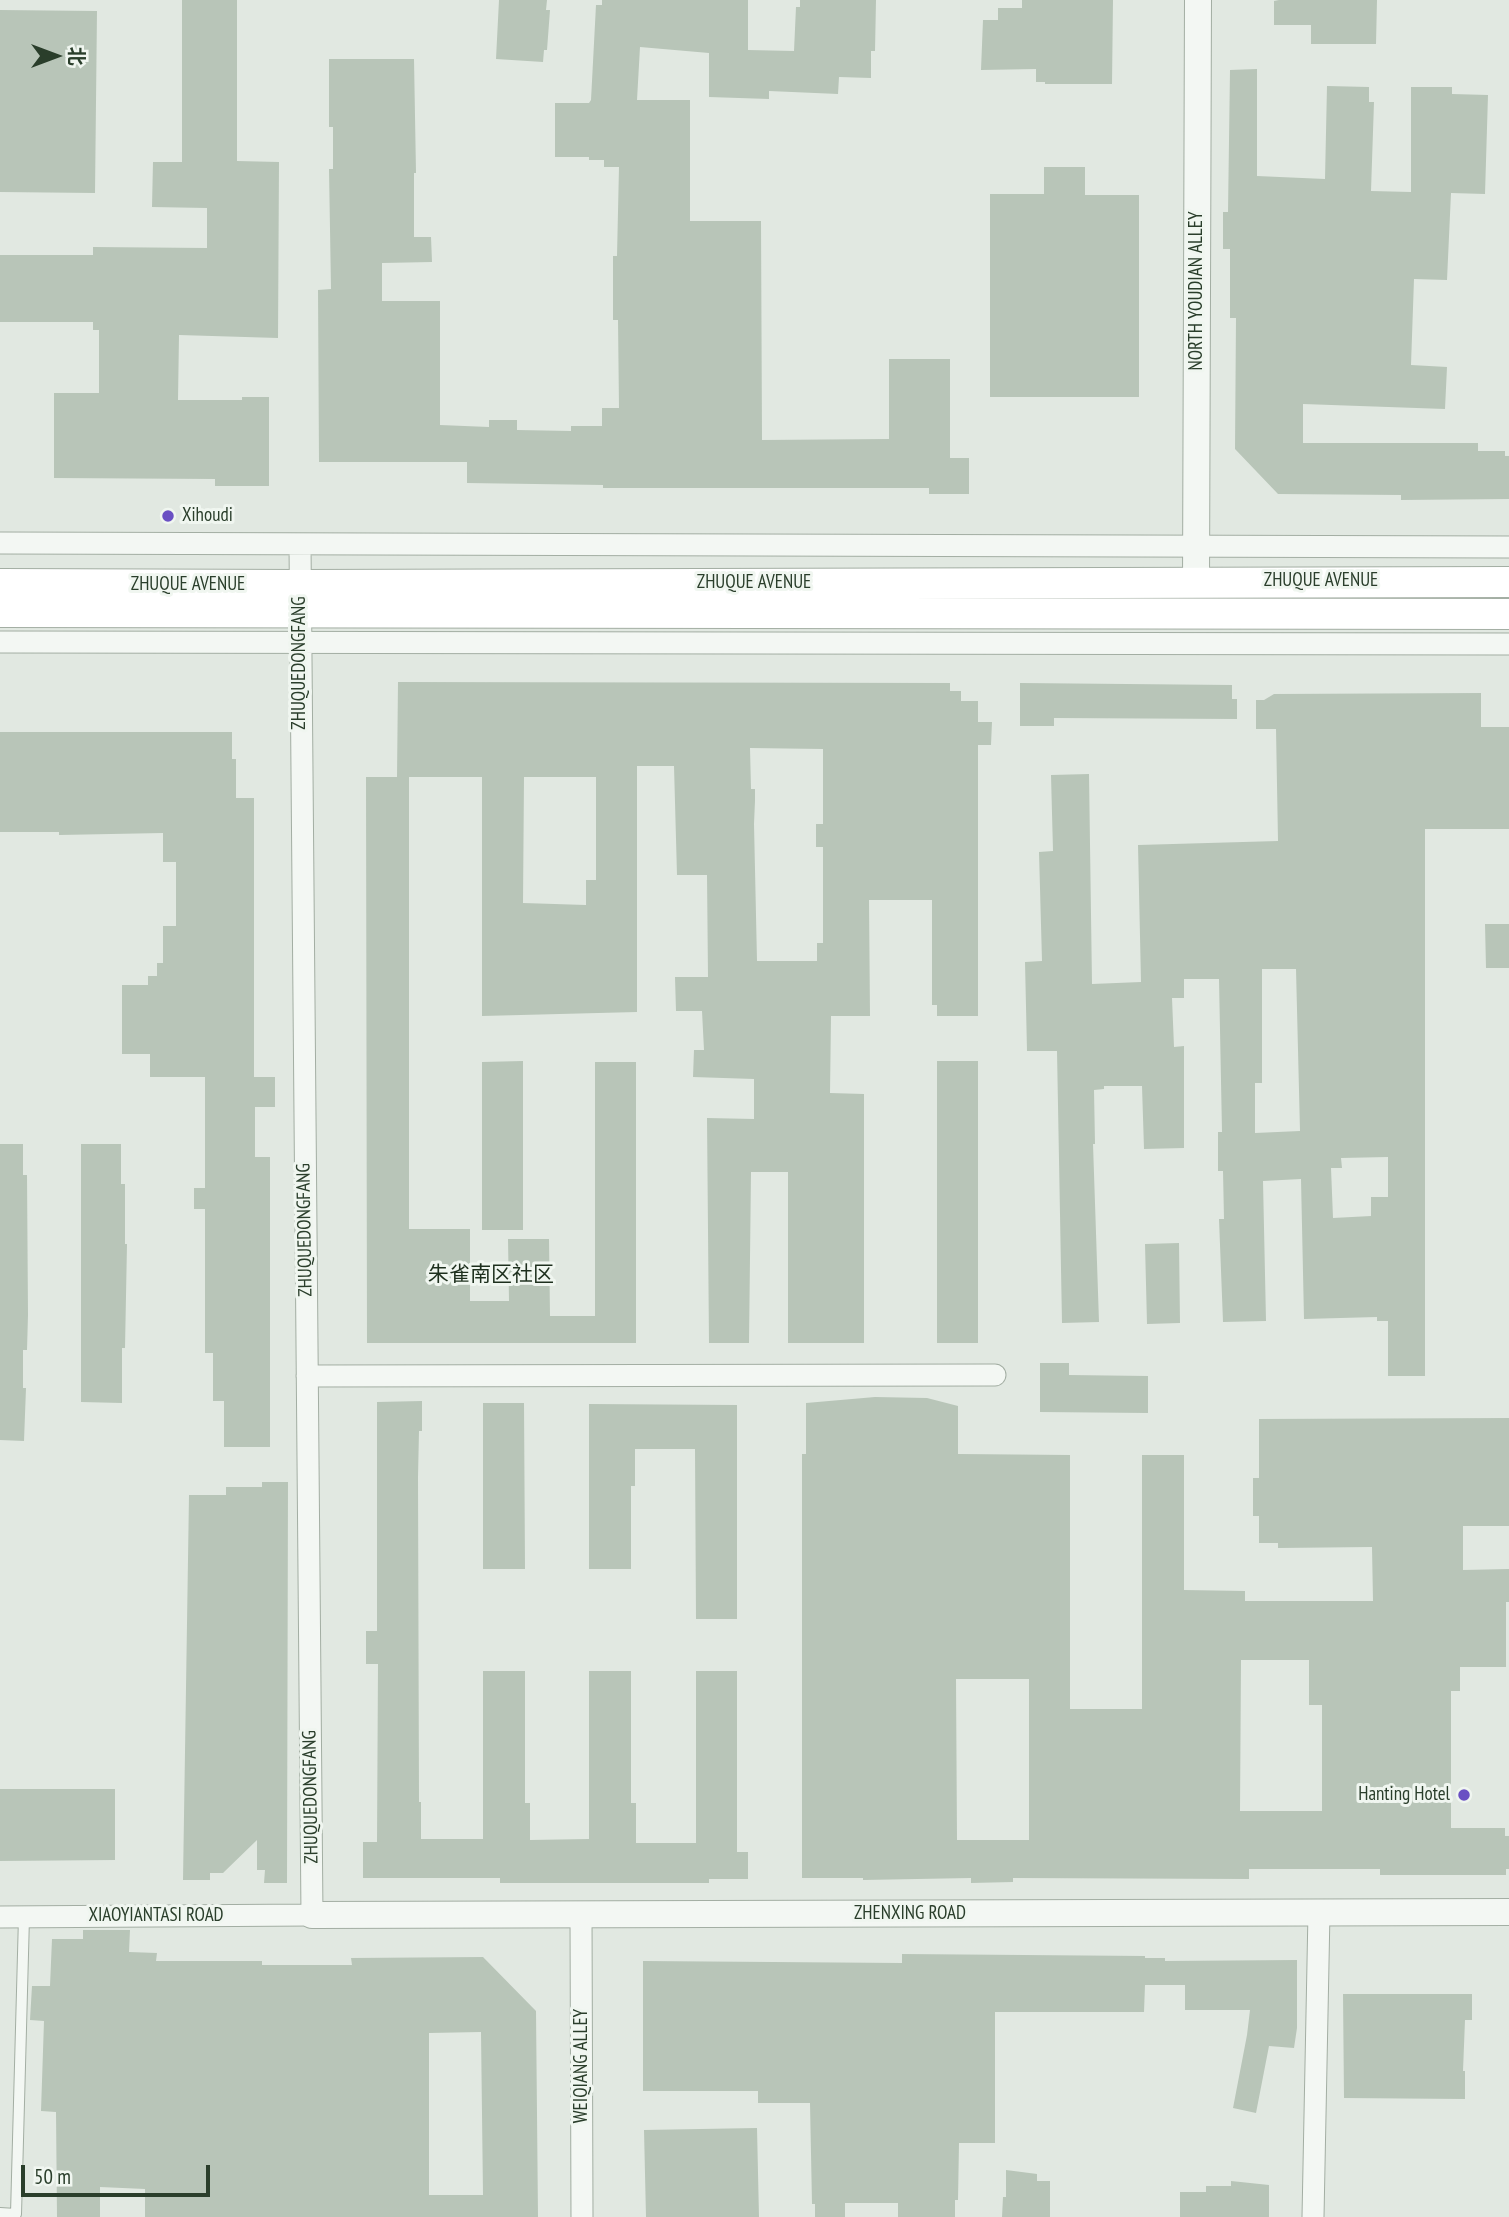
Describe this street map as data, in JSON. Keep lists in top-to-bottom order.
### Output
{
  "streets": {
    "main road": ["ZHUQUE AVENUE"],
    "street": [
      "NORTH YOUDIAN ALLEY",
      "ZHUQUEDONGFANG",
      "ZHENXING ROAD",
      "XIAOYIANTASI ROAD",
      "WEIQIANG ALLEY"
    ]
  },
  "crossings": [
    ["NORTH YOUDIAN ALLEY", "ZHUQUE AVENUE"],
    ["ZHUQUE AVENUE", "ZHUQUEDONGFANG"],
    ["ZHUQUEDONGFANG", "ZHENXING ROAD"],
    ["ZHUQUEDONGFANG", "XIAOYIANTASI ROAD"],
    ["ZHENXING ROAD", "XIAOYIANTASI ROAD"],
    ["ZHENXING ROAD", "WEIQIANG ALLEY"]
  ],
  "districts": ["朱雀南区社区"],
  "places": ["Xihoudi", "Hanting Hotel"],
  "scale_bar": "50 m",
  "north": "right"
}
